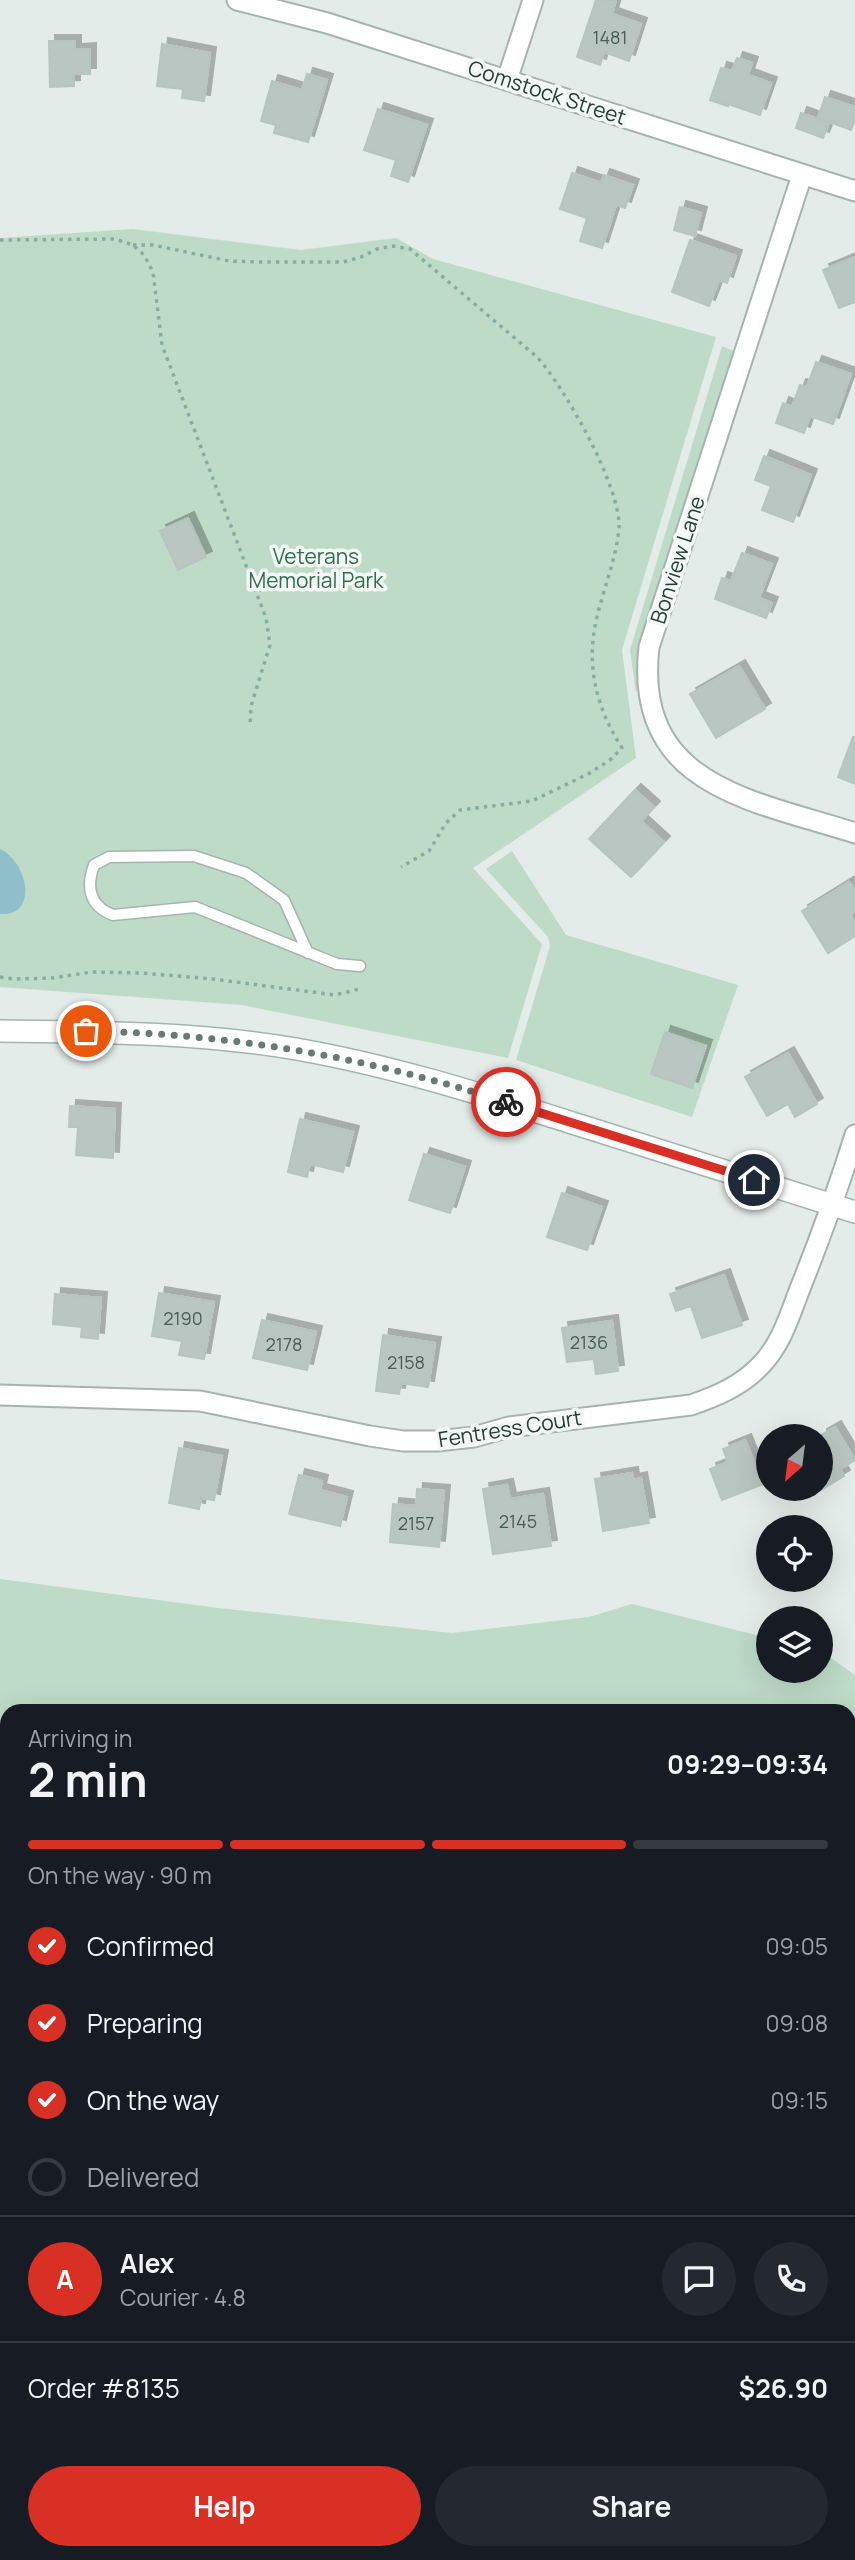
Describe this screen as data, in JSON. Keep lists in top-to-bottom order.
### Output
{
  "streets": {
    "street": ["Comstock Street", "Bonview Lane", "Fentress Court"]
  },
  "crossings": [
    ["Comstock Street", "Bonview Lane"]
  ],
  "parks": ["Veterans Memorial Park"],
  "house_numbers": [
    "1481",
    "2190",
    "2136",
    "2178",
    "2158",
    "2145",
    "2157"
  ],
  "north": "bottom left",
  "page": {
    "heading": ["2 min", "Arriving in", "09:29–09:34"],
    "panel": [
      "Alex",
      "Courier · 4.8",
      "Order #8135",
      "$26.90"
    ],
    "bar": "On the way · 90 m",
    "list": [
      ["Confirmed", "09:05"],
      ["Preparing", "09:08"],
      ["On the way", "09:15"],
      "Delivered"
    ],
    "round": "A",
    "buttons": ["Help", "Share"]
  }
}
